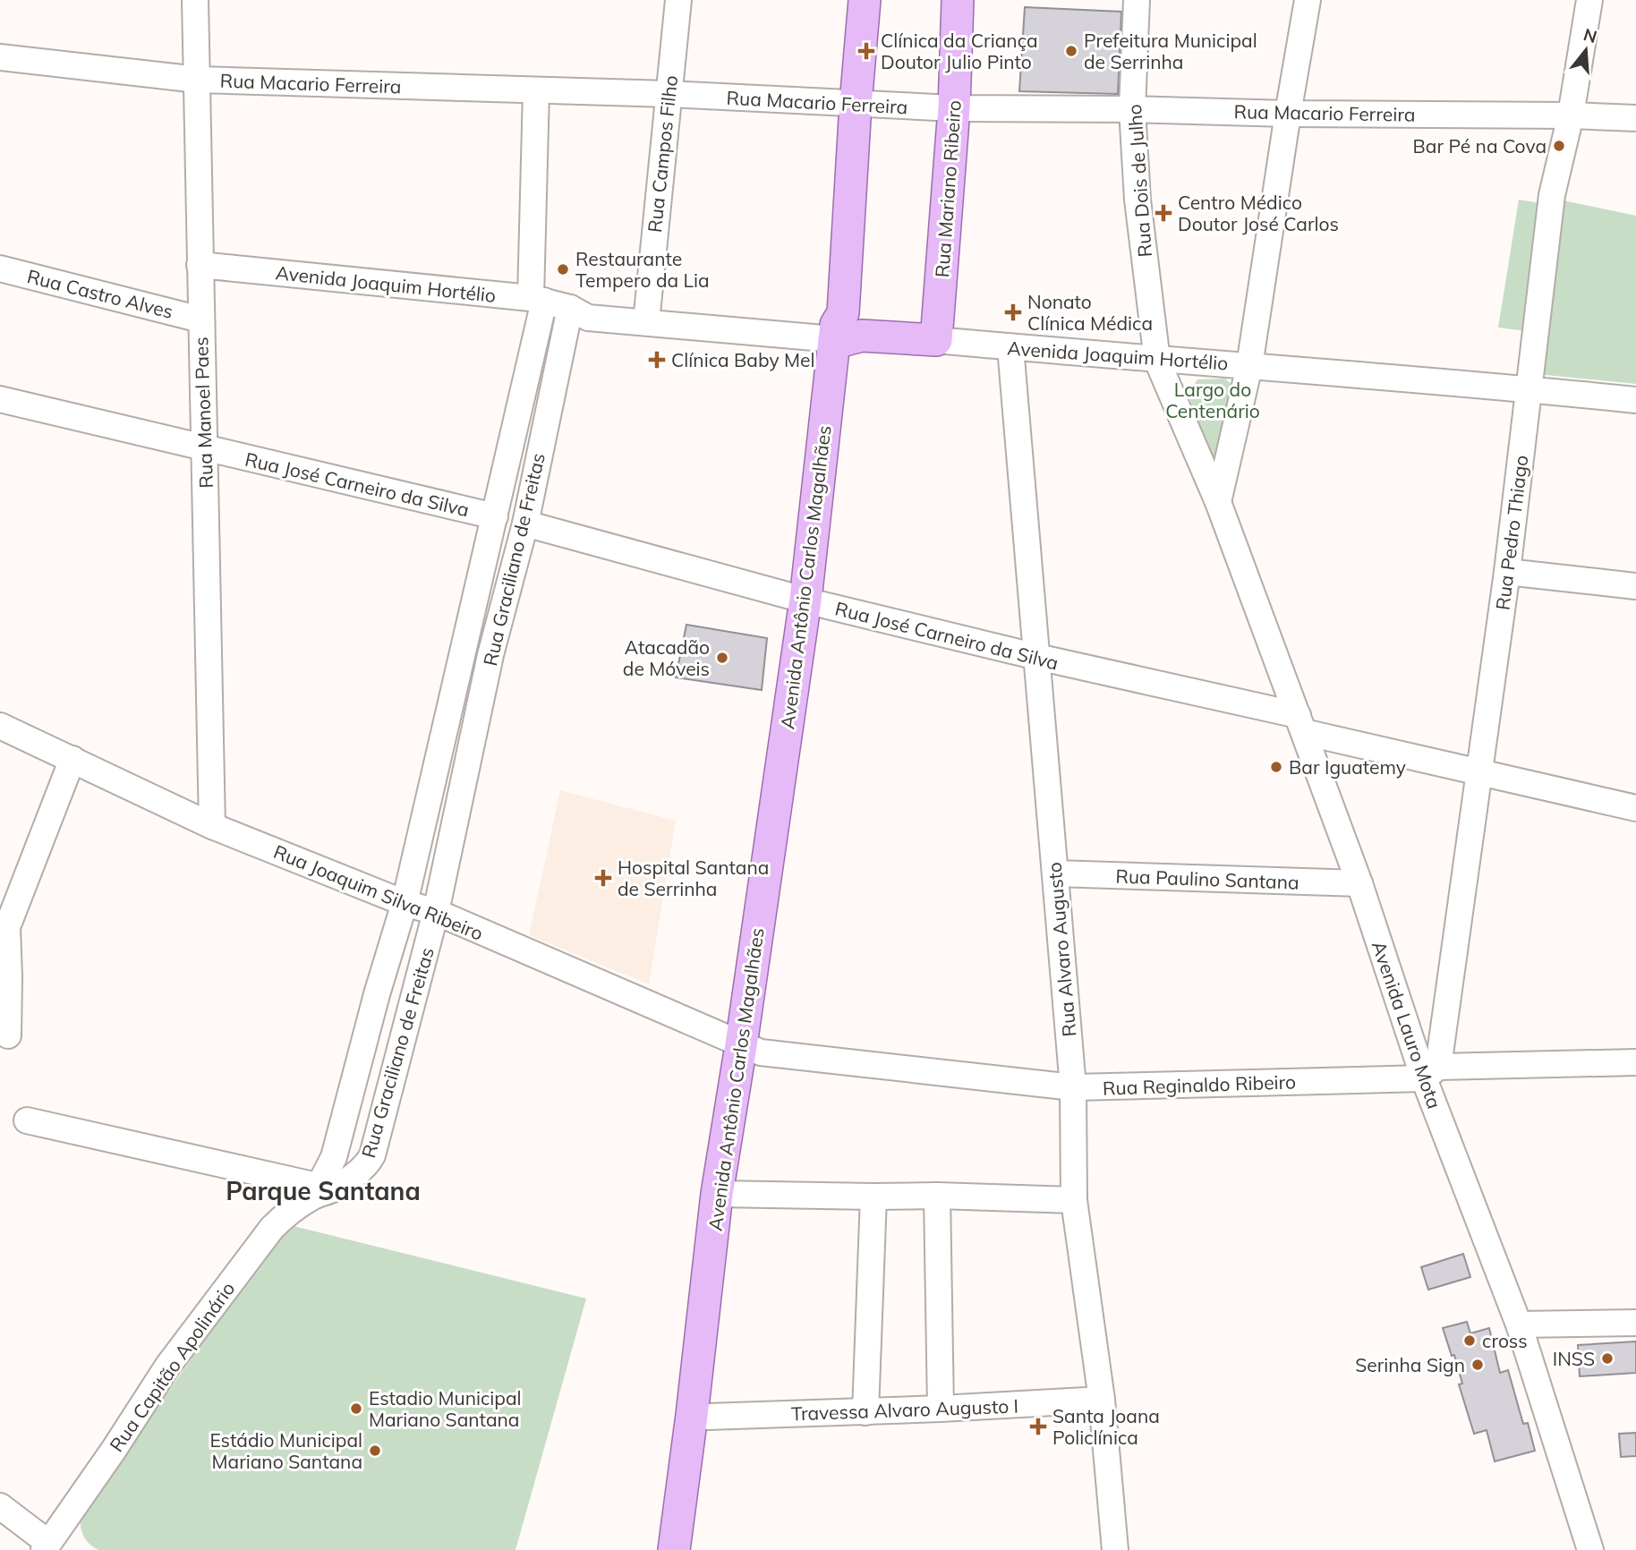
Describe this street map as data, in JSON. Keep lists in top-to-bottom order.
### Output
{
  "streets": {
    "main road": ["Rua Mariano Ribeiro", "Avenida Joaquim Hortélio", "Avenida Antônio Carlos Magalhães"],
    "street": [
      "Rua Macario Ferreira",
      "Rua Campos Filho",
      "Rua Dois de Julho",
      "Rua Castro Alves",
      "Rua Manoel Paes",
      "Rua José Carneiro da Silva",
      "Rua Pedro Thiago",
      "Rua Graciliano de Freitas",
      "Rua Paulino Santana",
      "Rua Joaquim Silva Ribeiro",
      "Rua Alvaro Augusto",
      "Avenida Lauro Mota",
      "Rua Reginaldo Ribeiro",
      "Rua Capitão Apolinário",
      "Travessa Alvaro Augusto I"
    ]
  },
  "crossings": [
    ["Rua Macario Ferreira", "Rua Campos Filho"],
    ["Rua Macario Ferreira", "Rua Dois de Julho"],
    ["Rua Macario Ferreira", "Rua Mariano Ribeiro"],
    ["Rua Macario Ferreira", "Rua Manoel Paes"],
    ["Rua Macario Ferreira", "Rua Pedro Thiago"],
    ["Rua Macario Ferreira", "Rua Graciliano de Freitas"],
    ["Rua Macario Ferreira", "Avenida Antônio Carlos Magalhães"],
    ["Rua Campos Filho", "Avenida Joaquim Hortélio"],
    ["Rua Dois de Julho", "Avenida Joaquim Hortélio"],
    ["Rua Dois de Julho", "Avenida Lauro Mota"],
    ["Rua Mariano Ribeiro", "Avenida Joaquim Hortélio"],
    ["Avenida Joaquim Hortélio", "Rua Manoel Paes"],
    ["Avenida Joaquim Hortélio", "Rua Pedro Thiago"],
    ["Avenida Joaquim Hortélio", "Rua Graciliano de Freitas"],
    ["Avenida Joaquim Hortélio", "Avenida Antônio Carlos Magalhães"],
    ["Avenida Joaquim Hortélio", "Rua Alvaro Augusto"],
    ["Avenida Joaquim Hortélio", "Avenida Lauro Mota"],
    ["Rua Castro Alves", "Rua Manoel Paes"],
    ["Rua Manoel Paes", "Rua José Carneiro da Silva"],
    ["Rua Manoel Paes", "Rua Joaquim Silva Ribeiro"],
    ["Rua José Carneiro da Silva", "Rua Pedro Thiago"],
    ["Rua José Carneiro da Silva", "Rua Graciliano de Freitas"],
    ["Rua José Carneiro da Silva", "Avenida Antônio Carlos Magalhães"],
    ["Rua José Carneiro da Silva", "Rua Alvaro Augusto"],
    ["Rua José Carneiro da Silva", "Avenida Lauro Mota"],
    ["Rua Pedro Thiago", "Avenida Lauro Mota"],
    ["Rua Pedro Thiago", "Rua Reginaldo Ribeiro"],
    ["Rua Graciliano de Freitas", "Rua Joaquim Silva Ribeiro"],
    ["Rua Graciliano de Freitas", "Rua Capitão Apolinário"],
    ["Avenida Antônio Carlos Magalhães", "Rua Joaquim Silva Ribeiro"],
    ["Avenida Antônio Carlos Magalhães", "Rua Reginaldo Ribeiro"],
    ["Avenida Antônio Carlos Magalhães", "Travessa Alvaro Augusto I"],
    ["Rua Paulino Santana", "Rua Alvaro Augusto"],
    ["Rua Paulino Santana", "Avenida Lauro Mota"],
    ["Rua Joaquim Silva Ribeiro", "Rua Reginaldo Ribeiro"],
    ["Rua Alvaro Augusto", "Rua Reginaldo Ribeiro"],
    ["Rua Alvaro Augusto", "Travessa Alvaro Augusto I"],
    ["Avenida Lauro Mota", "Rua Reginaldo Ribeiro"]
  ],
  "districts": ["Parque Santana"],
  "parks": ["Largo do Centenário"],
  "places": {
    "health": [
      "Clínica da Criança Doutor Julio Pinto",
      "Centro Médico Doutor José Carlos",
      "Nonato Clínica Médica",
      "Clínica Baby Mel",
      "Hospital Santana de Serrinha",
      "Santa Joana Policlínica"
    ],
    "other": [
      "Prefeitura Municipal de Serrinha",
      "Bar Pé na Cova",
      "Restaurante Tempero da Lia",
      "Atacadão de Móveis",
      "Bar Iguatemy",
      "cross",
      "INSS",
      "Serinha Sign",
      "Estadio Municipal Mariano Santana",
      "Estádio Municipal Mariano Santana"
    ]
  },
  "north": "top"
}
